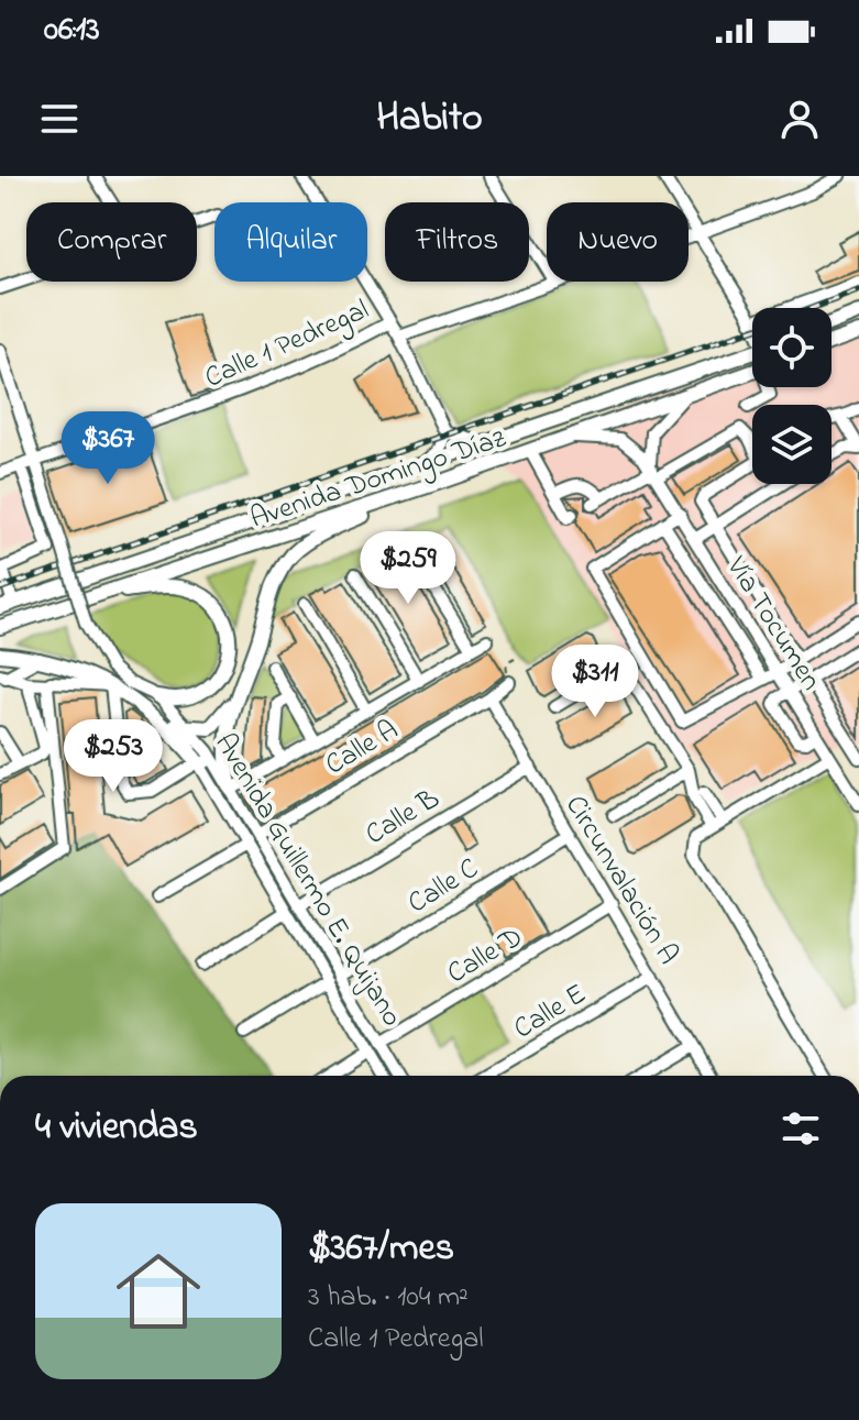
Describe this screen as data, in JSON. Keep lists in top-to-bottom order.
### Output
{
  "streets": {
    "main road": ["Avenida Domingo Díaz"],
    "street": [
      "Calle 1 Pedregal",
      "Vía Tocumen",
      "Calle A",
      "Calle B",
      "Avenida Guillermo E. Quijano",
      "Circunvalación A",
      "Calle C",
      "Calle D",
      "Calle E"
    ]
  },
  "crossings": [
    ["Calle 1 Pedregal", "Avenida Guillermo E. Quijano"],
    ["Avenida Domingo Díaz", "Vía Tocumen"],
    ["Calle A", "Avenida Guillermo E. Quijano"],
    ["Calle A", "Circunvalación A"],
    ["Calle B", "Avenida Guillermo E. Quijano"],
    ["Calle B", "Circunvalación A"],
    ["Avenida Guillermo E. Quijano", "Calle C"],
    ["Avenida Guillermo E. Quijano", "Calle D"],
    ["Circunvalación A", "Calle C"],
    ["Circunvalación A", "Calle D"],
    ["Circunvalación A", "Calle E"]
  ],
  "page": {
    "status": "06:13",
    "header": "Habito",
    "chip": [
      "Comprar",
      "Alquilar",
      "Filtros",
      "Nuevo"
    ],
    "price": [
      "$367",
      "$259",
      "$311",
      "$253"
    ],
    "heading": "4 viviendas",
    "list": [
      {
        "name": "$367/mes",
        "note": "3 hab. · 104 m² · Calle 1 Pedregal"
      }
    ]
  }
}
